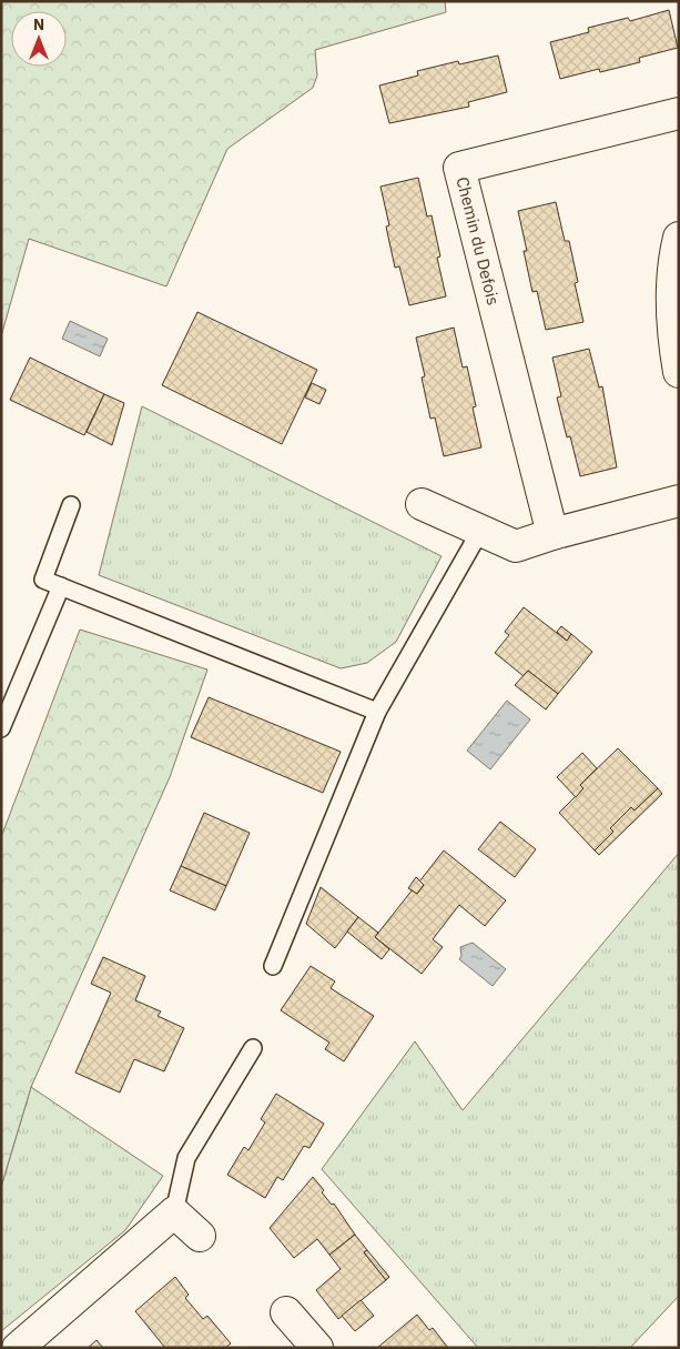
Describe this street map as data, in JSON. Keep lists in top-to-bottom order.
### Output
{
  "streets": {
    "street": ["Chemin du Defois"]
  },
  "north": "top"
}
